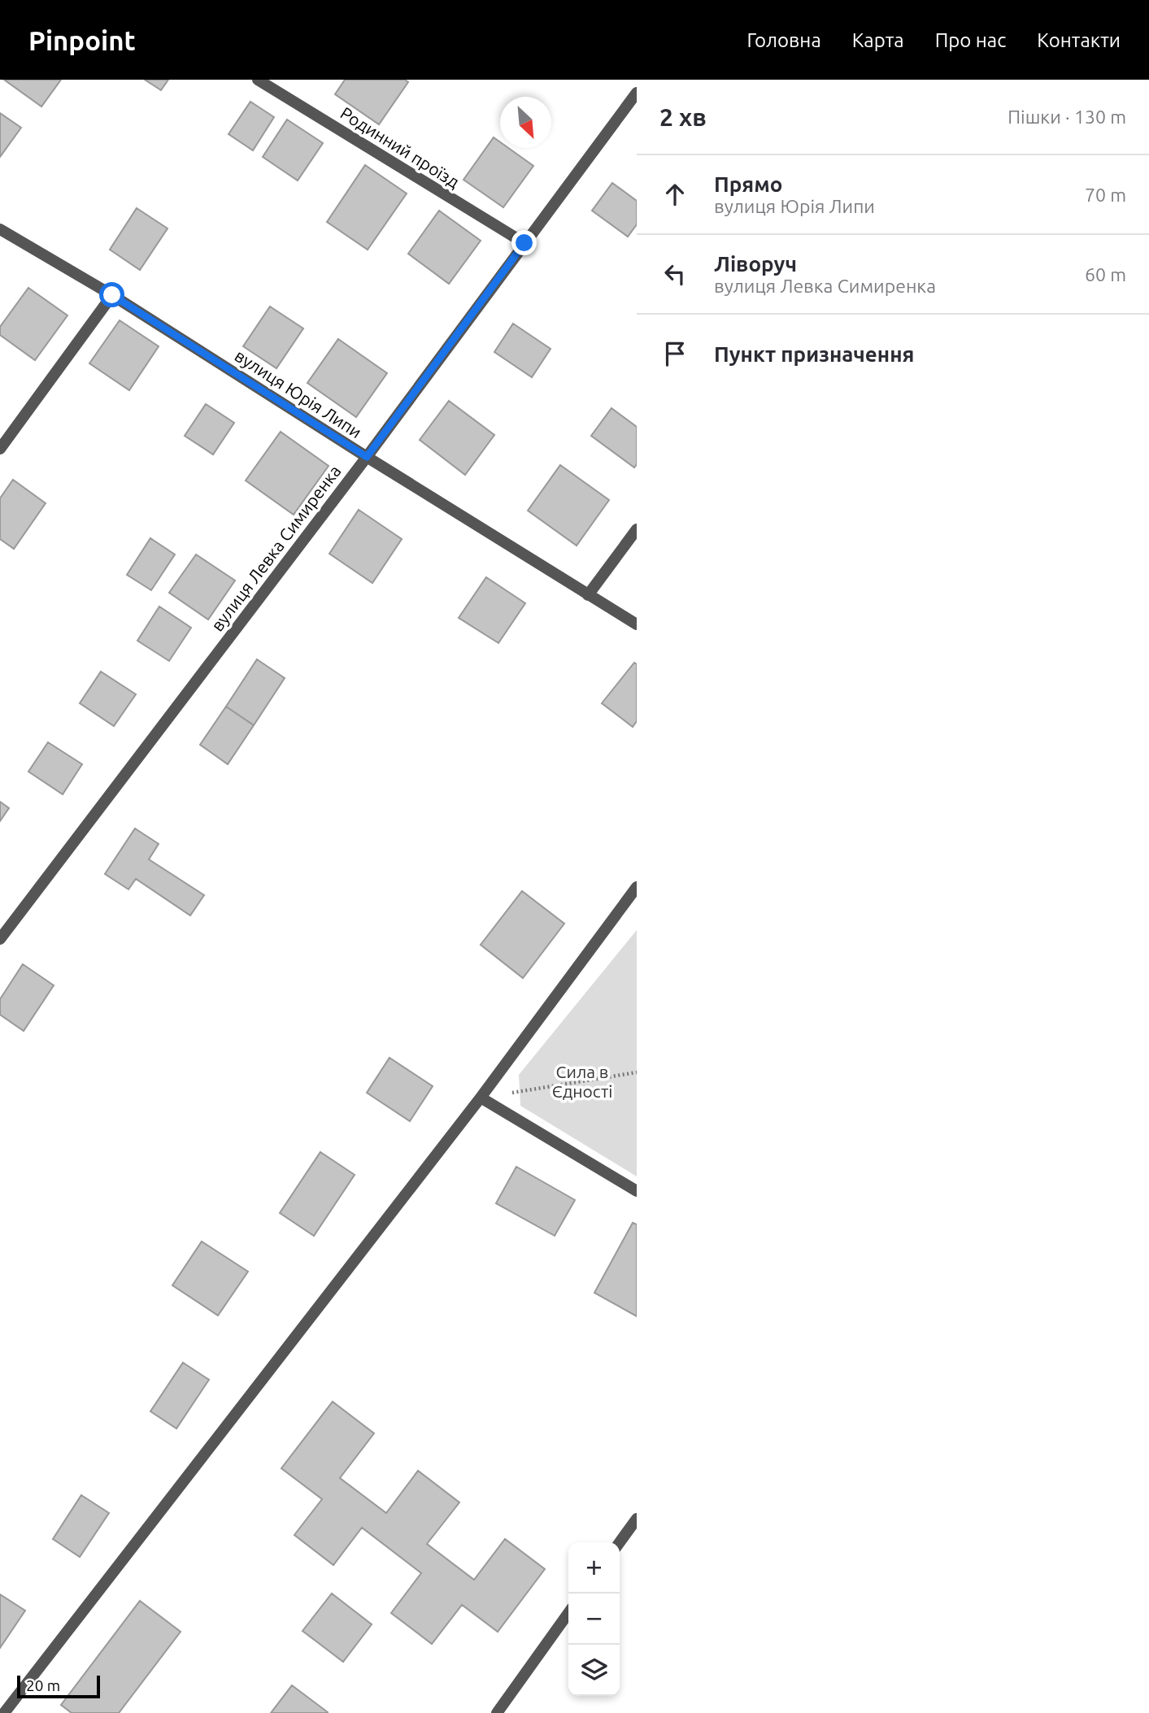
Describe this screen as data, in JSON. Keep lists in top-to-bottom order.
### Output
{
  "streets": {
    "street": ["Родинний проїзд", "вулиця Юрія Липи", "вулиця Левка Симиренка"]
  },
  "crossings": [
    ["Родинний проїзд", "вулиця Левка Симиренка"],
    ["вулиця Юрія Липи", "вулиця Левка Симиренка"]
  ],
  "parks": ["Сила в Єдності"],
  "scale_bar": "20 m",
  "north": "bottom right",
  "page": {
    "header": "Pinpoint",
    "nav": [
      "Головна",
      "Карта",
      "Про нас",
      "Контакти"
    ],
    "heading": ["2 хв", "Пішки · 130 m"],
    "list": [
      ["Прямо", "вулиця Юрія Липи", "70 m"],
      ["Ліворуч", "вулиця Левка Симиренка", "60 m"],
      "Пункт призначення"
    ],
    "map_buttons": ["+", "−"],
    "scale": "20 m"
  }
}
